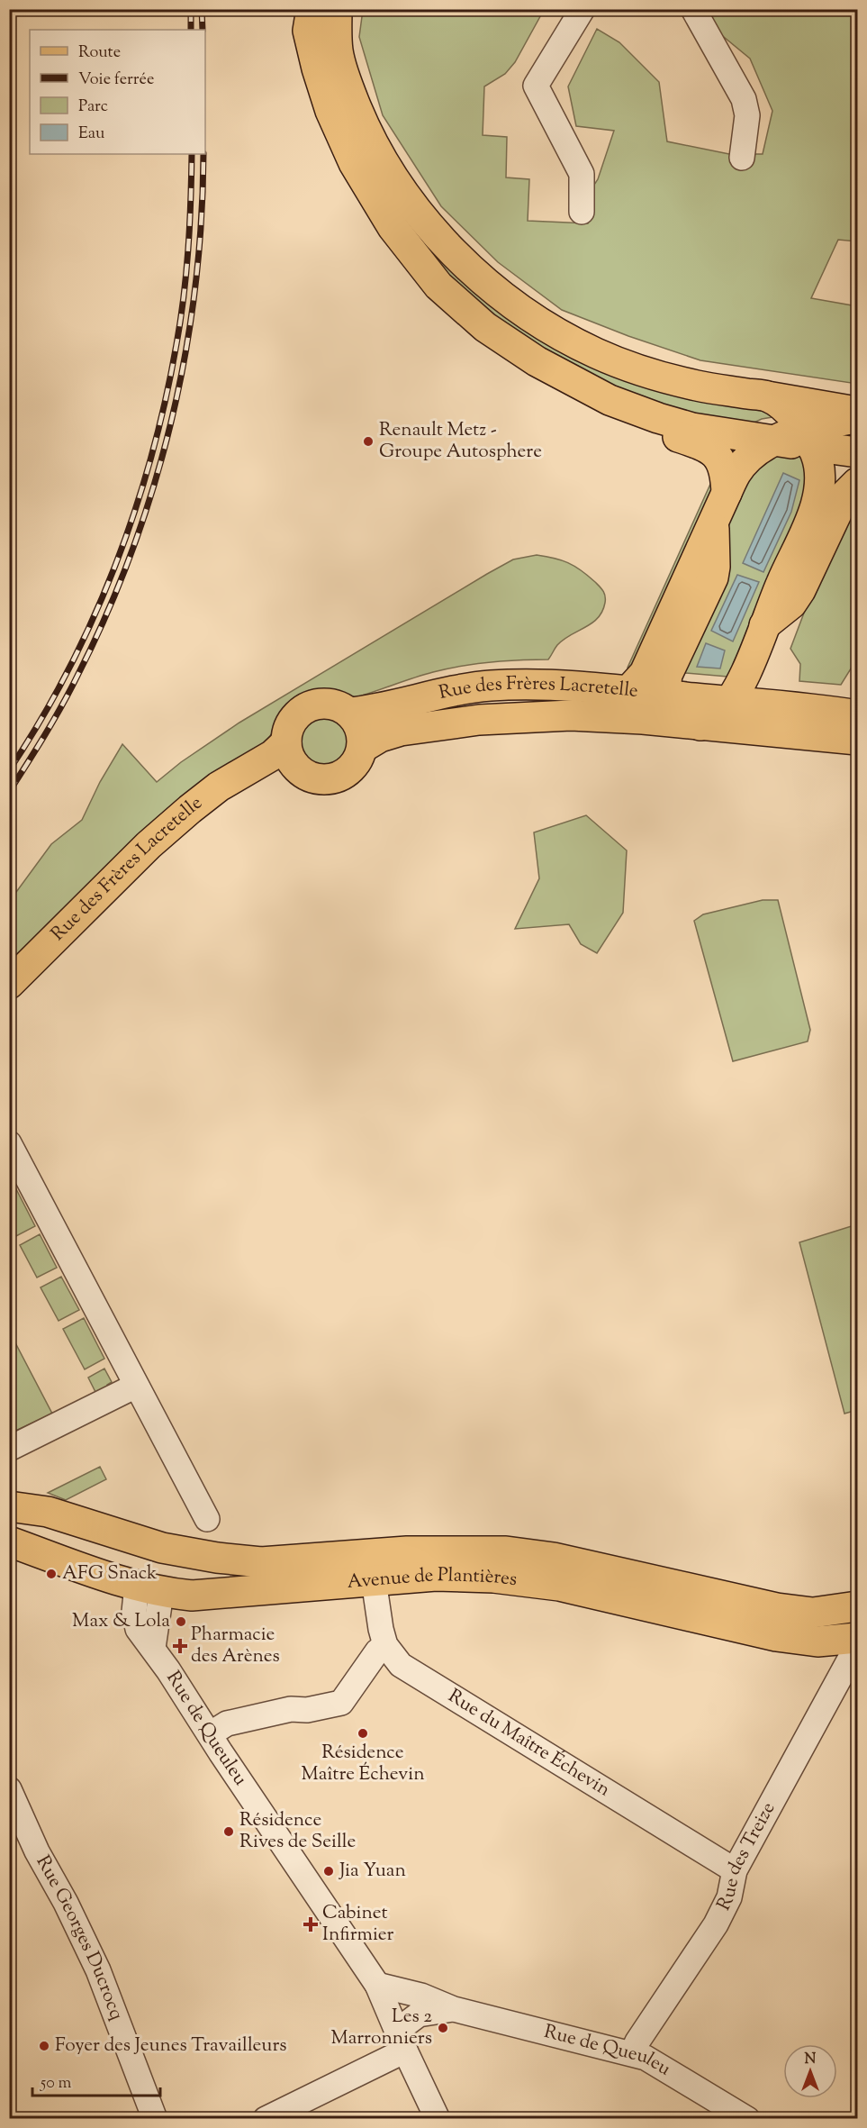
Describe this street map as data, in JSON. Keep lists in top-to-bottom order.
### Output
{
  "streets": {
    "main road": ["Rue des Frères Lacretelle", "Avenue de Plantières"],
    "street": [
      "Rue de Queuleu",
      "Rue du Maître Échevin",
      "Rue des Treize",
      "Rue Georges Ducrocq"
    ]
  },
  "crossings": [
    ["Avenue de Plantières", "Rue de Queuleu"],
    ["Avenue de Plantières", "Rue du Maître Échevin"],
    ["Avenue de Plantières", "Rue des Treize"],
    ["Rue de Queuleu", "Rue des Treize"],
    ["Rue du Maître Échevin", "Rue des Treize"]
  ],
  "places": {
    "other": [
      "Renault Metz - Groupe Autosphere",
      "AFG Snack",
      "Max & Lola",
      "Résidence Maître Échevin",
      "Résidence Rives de Seille",
      "Jia Yuan",
      "Les 2 Marronniers",
      "Foyer des Jeunes Travailleurs"
    ],
    "health": ["Pharmacie des Arènes", "Cabinet Infirmier"]
  },
  "legend": [
    "Route",
    "Voie ferrée",
    "Parc",
    "Eau"
  ],
  "scale_bar": "50 m",
  "north": "top"
}
